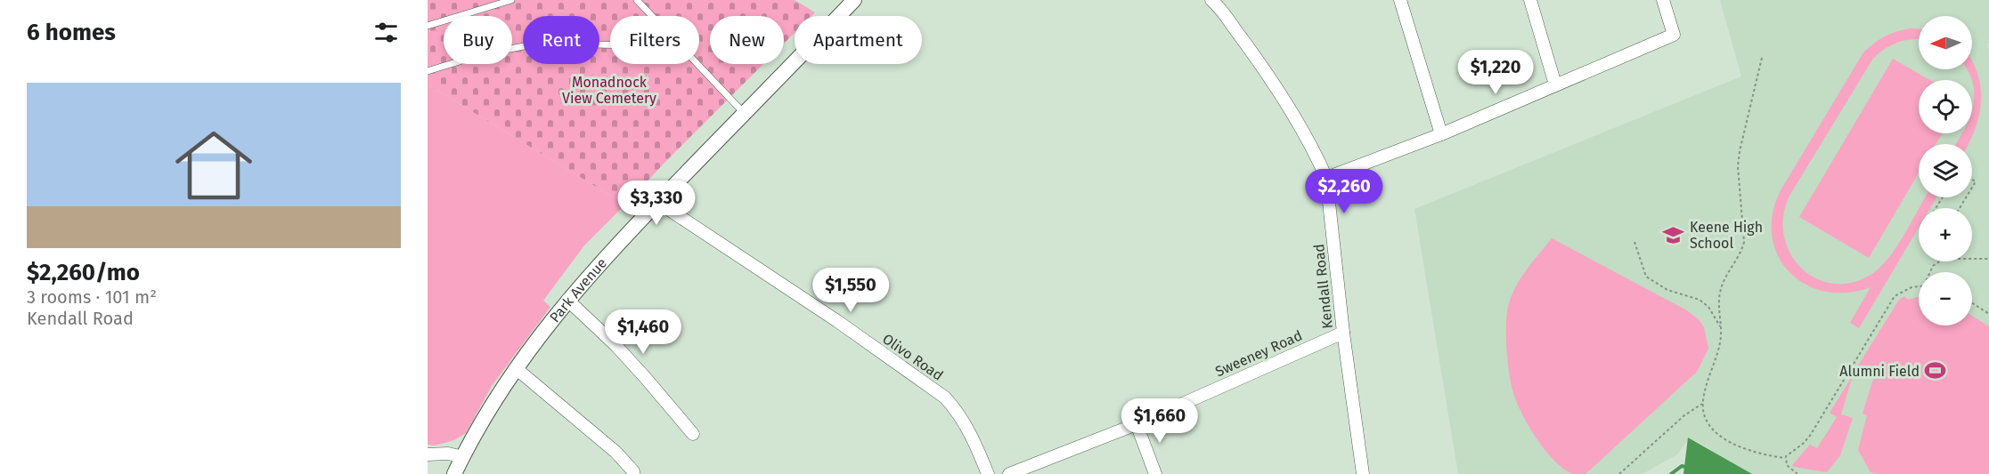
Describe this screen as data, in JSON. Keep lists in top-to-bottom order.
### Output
{
  "streets": {
    "street": [
      "Kendall Road",
      "Park Avenue",
      "Sweeney Road",
      "Olivo Road"
    ]
  },
  "crossings": [
    ["Kendall Road", "Sweeney Road"],
    ["Park Avenue", "Olivo Road"]
  ],
  "parks": ["Monadnock View Cemetery"],
  "places": {
    "school or university": ["Keene High School"],
    "sports": ["Alumni Field"]
  },
  "north": "left",
  "page": {
    "heading": "6 homes",
    "map_buttons": ["+", "−"],
    "chip": [
      "Buy",
      "Rent",
      "Filters",
      "New",
      "Apartment"
    ],
    "price": [
      "$1,220",
      "$2,260",
      "$3,330",
      "$1,550",
      "$1,460",
      "$1,660"
    ],
    "list": [
      {
        "name": "$2,260/mo",
        "note": "3 rooms · 101 m² · Kendall Road"
      }
    ]
  }
}
